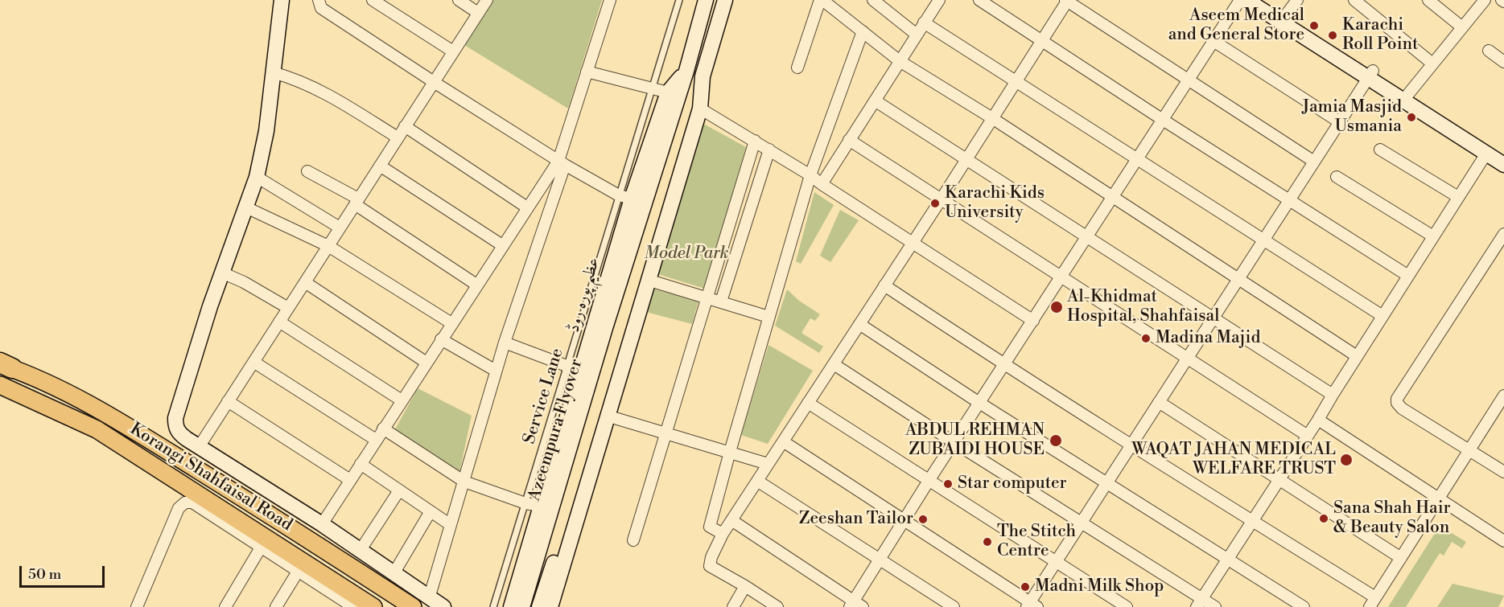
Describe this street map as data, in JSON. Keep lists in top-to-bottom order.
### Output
{
  "streets": {
    "main road": ["عظیم پورہ روڈ", "Azeempura Flyover", "Korangi Shahfaisal Road"],
    "lane": ["Service Lane"]
  },
  "crossings": [
    ["عظیم پورہ روڈ", "Service Lane"],
    ["عظیم پورہ روڈ", "Azeempura Flyover"]
  ],
  "parks": ["Model Park"],
  "places": [
    "Aseem Medical and General Store",
    "Karachi Roll Point",
    "Jamia Masjid Usmania",
    "Karachi Kids University",
    "Al-Khidmat Hospital, Shahfaisal",
    "Madina Majid",
    "ABDUL REHMAN ZUBAIDI HOUSE",
    "WAQAT JAHAN MEDICAL WELFARE TRUST",
    "Star computer",
    "Sana Shah Hair & Beauty Salon",
    "Zeeshan Tailor",
    "The Stitch Centre",
    "Madni Milk Shop"
  ],
  "scale_bar": "50 m"
}
